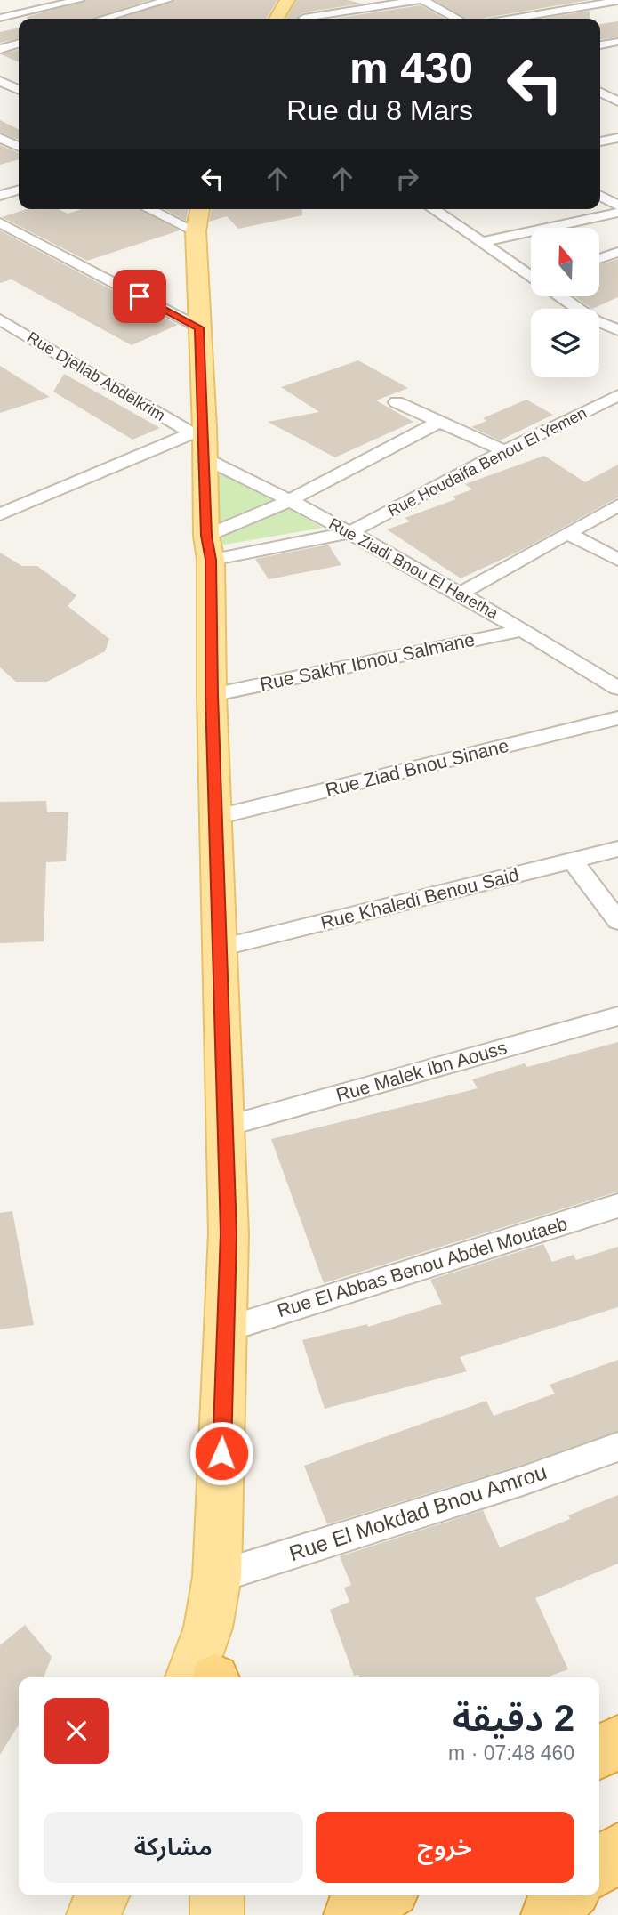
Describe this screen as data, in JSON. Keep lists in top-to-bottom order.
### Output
{
  "streets": {
    "street": [
      "Rue Djellab Abdelkrim",
      "Rue Houdaifa Benou El Yemen",
      "Rue Ziadi Bnou El Haretha",
      "Rue Sakhr Ibnou Salmane",
      "Rue Ziad Bnou Sinane",
      "Rue Khaledi Benou Said",
      "Rue Malek Ibn Aouss",
      "Rue El Abbas Benou Abdel Moutaeb",
      "Rue El Mokdad Bnou Amrou"
    ]
  },
  "crossings": [
    ["Rue Djellab Abdelkrim", "Rue Ziadi Bnou El Haretha"],
    ["Rue Houdaifa Benou El Yemen", "Rue Ziadi Bnou El Haretha"],
    ["Rue Ziadi Bnou El Haretha", "Rue Sakhr Ibnou Salmane"]
  ],
  "north": "top",
  "page": {
    "turn": ["430 m", "Rue du 8 Mars"],
    "heading": ["2 دقيقة", "460 m · 07:48"],
    "buttons": ["خروج", "مشاركة"]
  }
}
